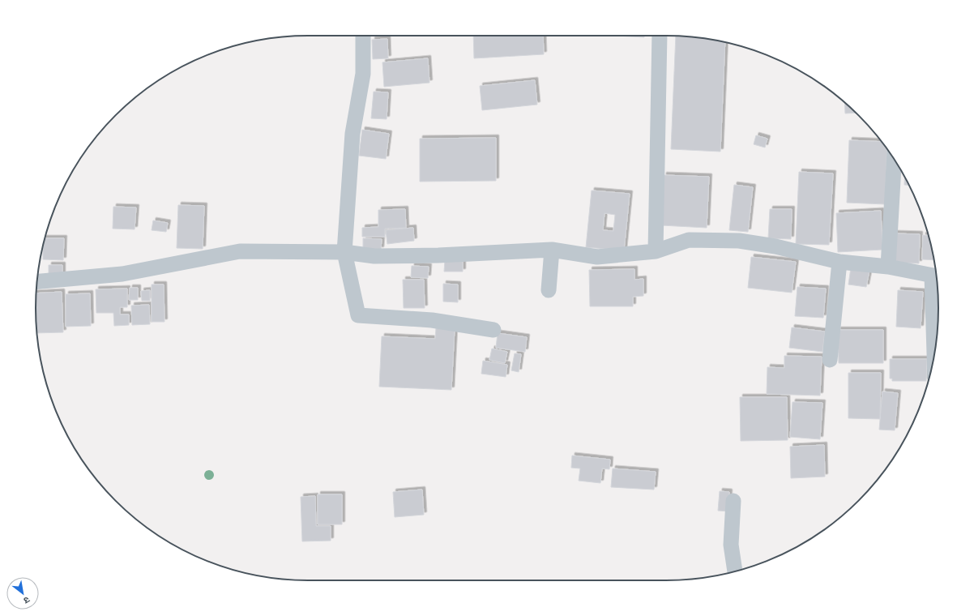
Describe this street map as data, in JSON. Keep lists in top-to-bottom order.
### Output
{
  "north": "bottom right"
}
